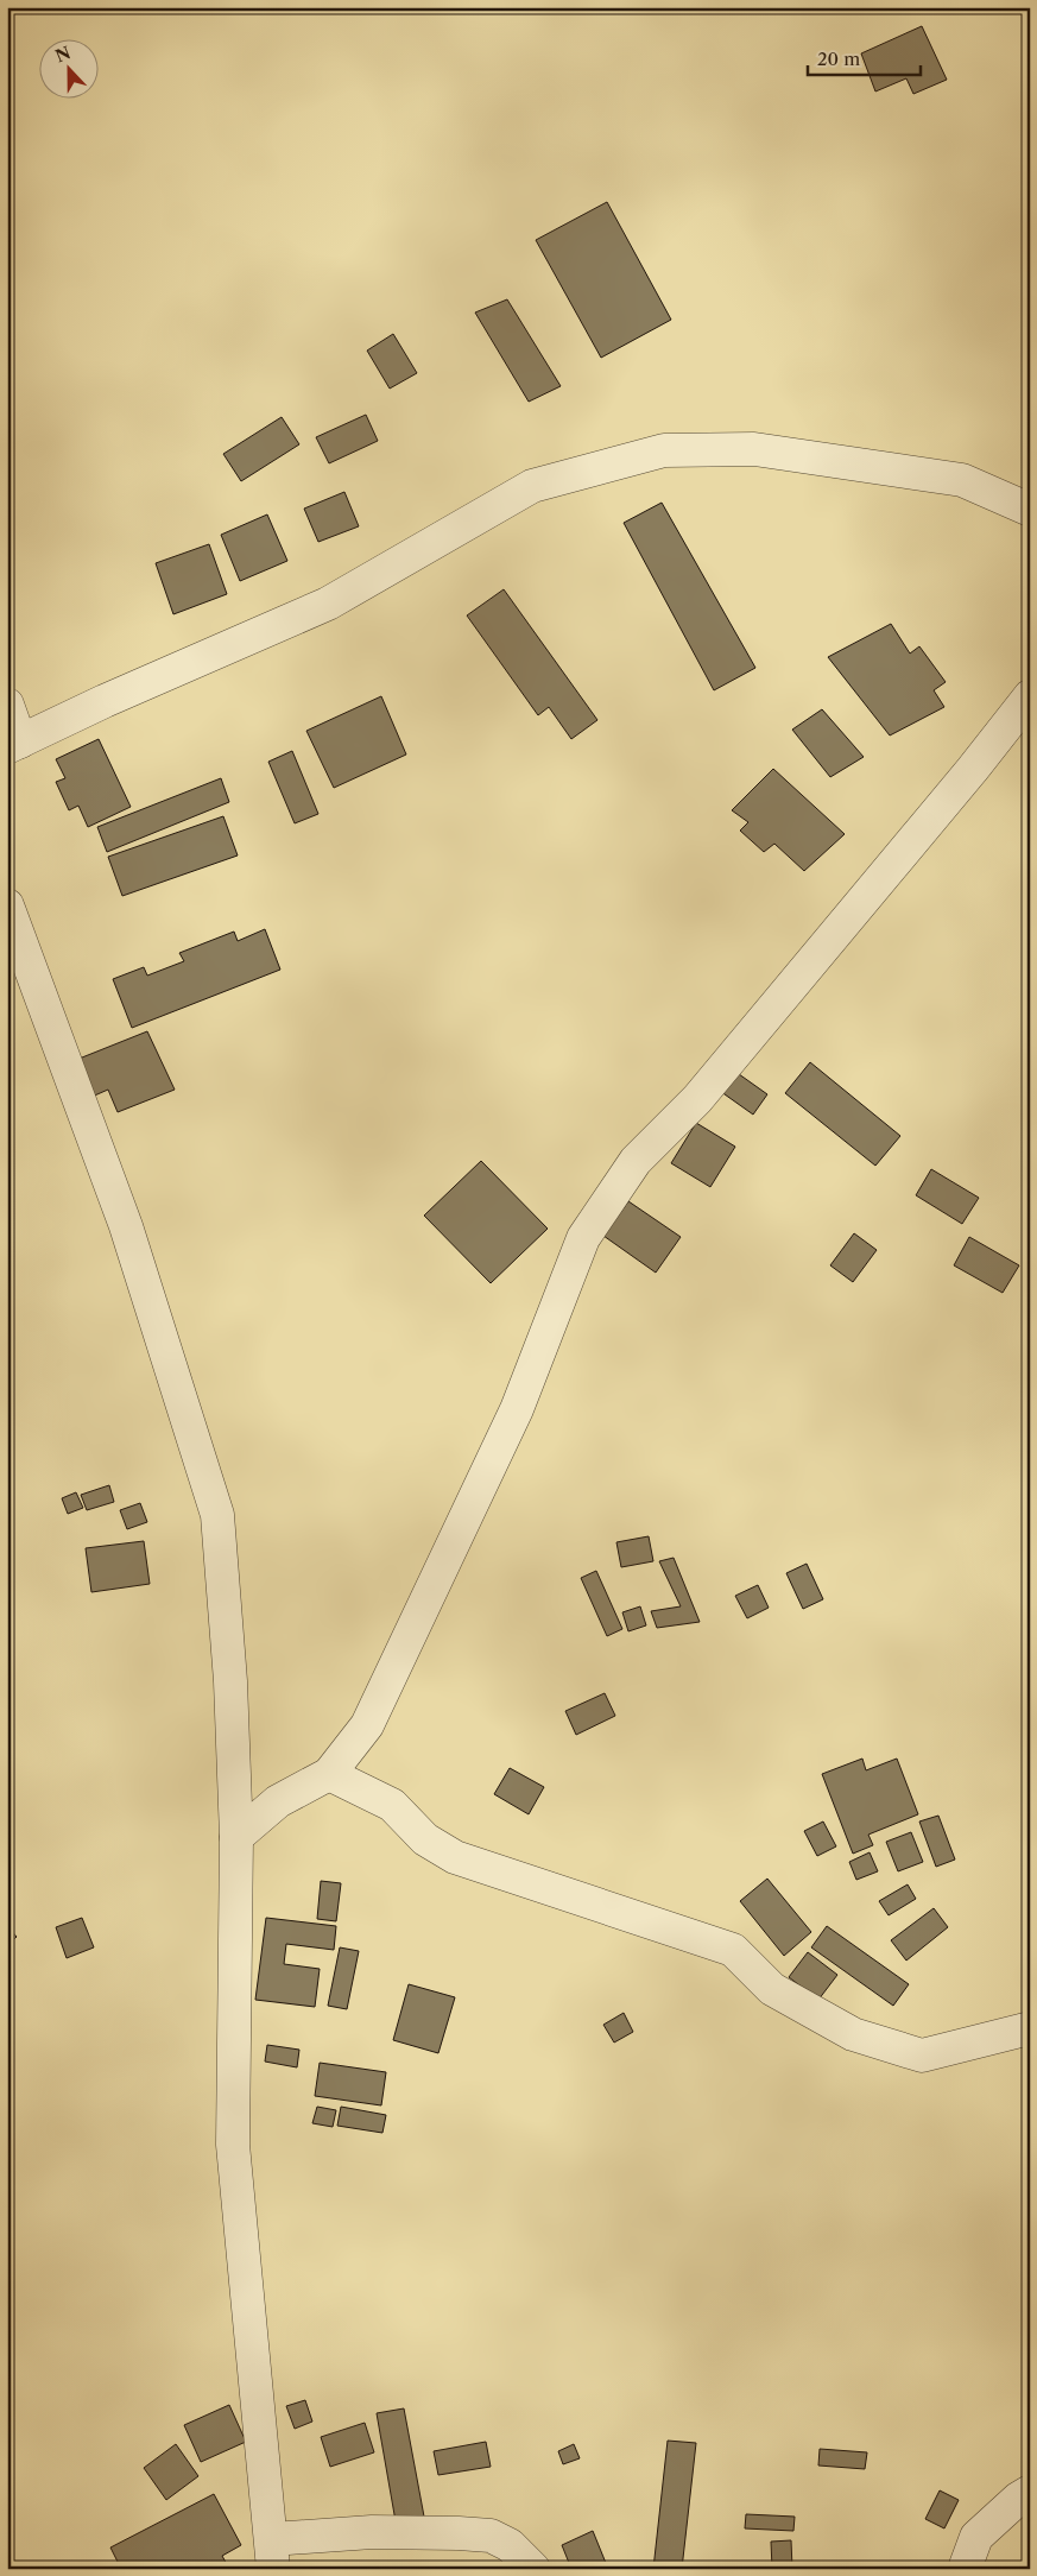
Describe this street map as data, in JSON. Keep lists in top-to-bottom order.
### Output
{
  "scale_bar": "20 m",
  "north": "top"
}
